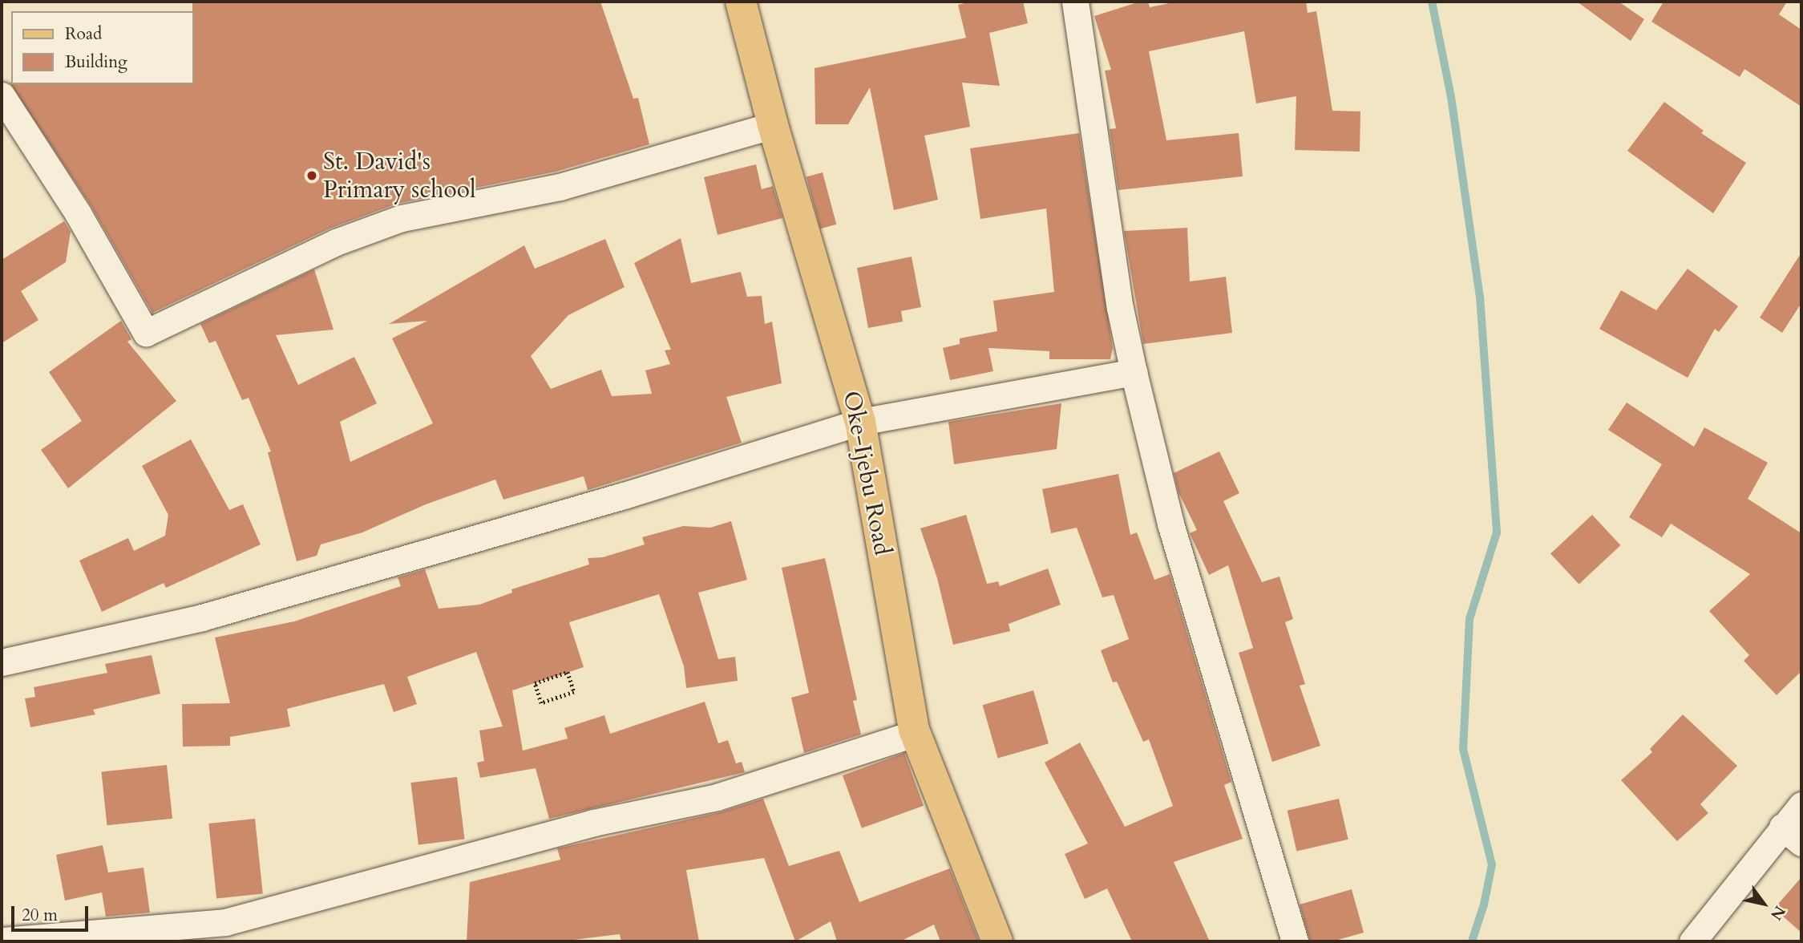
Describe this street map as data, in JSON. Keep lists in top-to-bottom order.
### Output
{
  "streets": {
    "main road": ["Oke-Ijebu Road"]
  },
  "places": ["St. David's Primary school"],
  "legend": ["Road", "Building"],
  "scale_bar": "20 m",
  "north": "bottom right"
}
